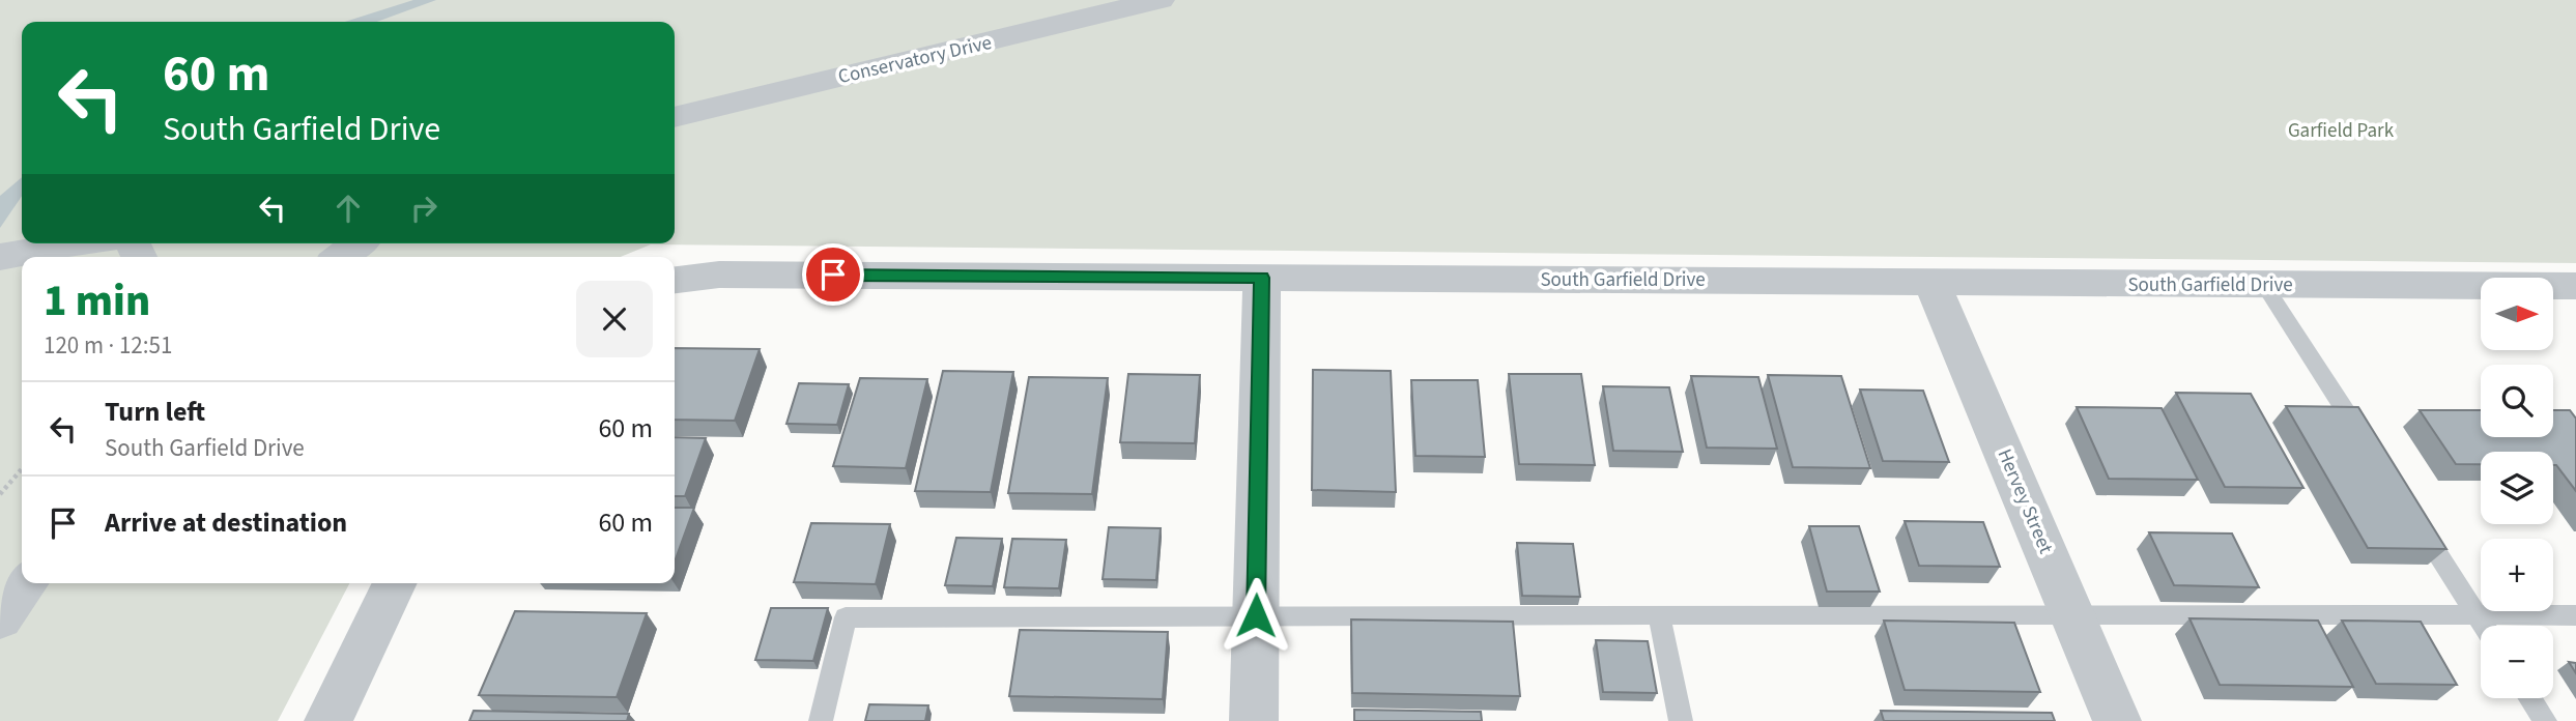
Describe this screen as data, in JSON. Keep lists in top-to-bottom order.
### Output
{
  "streets": {
    "street": ["Conservatory Drive", "South Garfield Drive", "Hervey Street"]
  },
  "crossings": [
    ["South Garfield Drive", "Hervey Street"]
  ],
  "parks": ["Garfield Park"],
  "north": "right",
  "page": {
    "turn": ["60 m", "South Garfield Drive"],
    "heading": ["1 min", "120 m · 12:51"],
    "map_buttons": ["+", "−"],
    "list": [
      {
        "name": "Turn left",
        "note": "South Garfield Drive",
        "value": "60 m"
      },
      {
        "name": "Arrive at destination",
        "value": "60 m"
      }
    ]
  }
}
